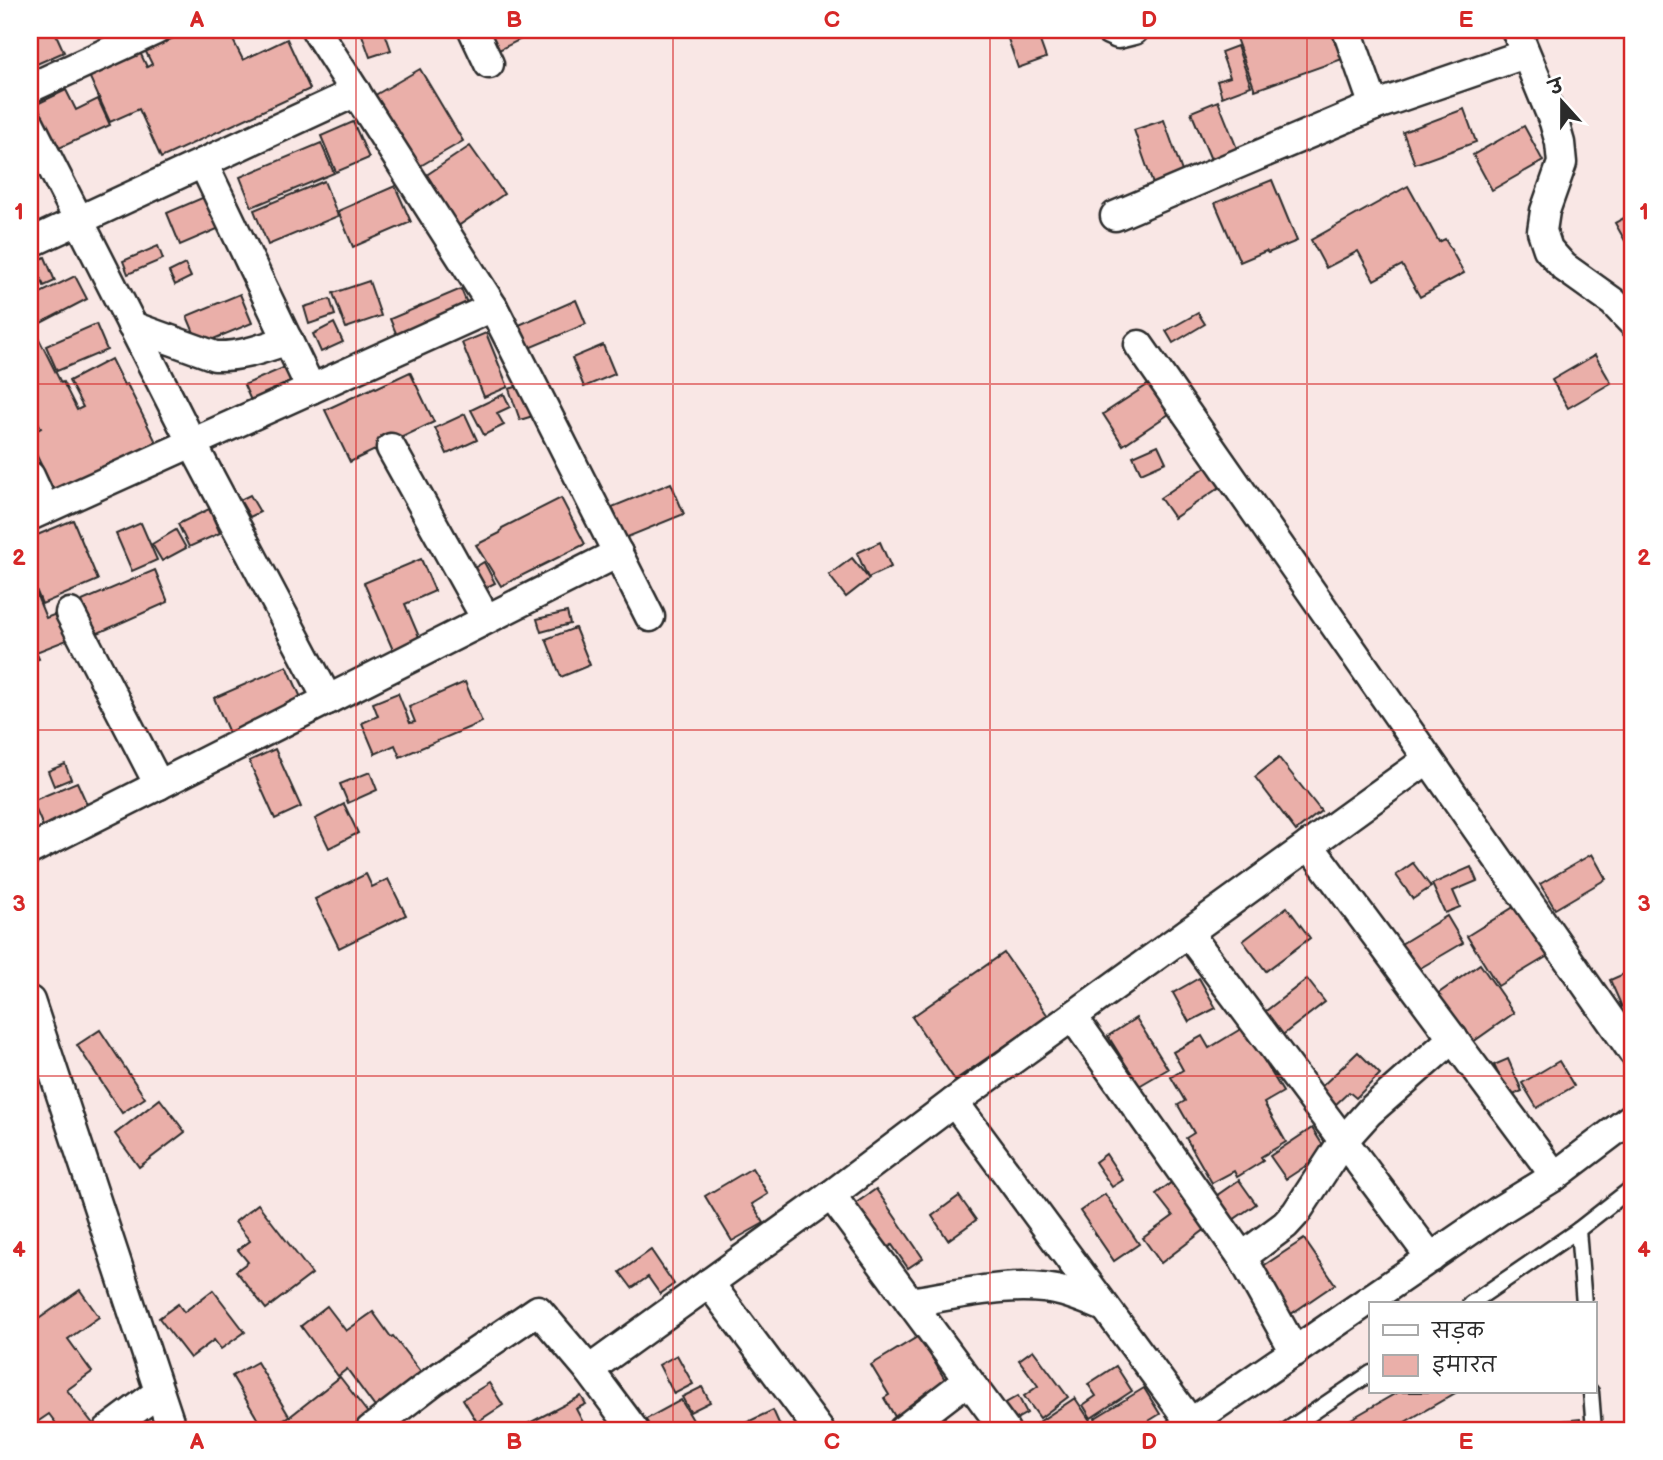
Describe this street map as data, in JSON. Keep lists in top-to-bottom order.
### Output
{
  "legend": ["सड़क", "इमारत"],
  "north": "top",
  "grid": {
    "columns": [
      "A",
      "B",
      "C",
      "D",
      "E"
    ],
    "rows": [
      "1",
      "2",
      "3",
      "4"
    ]
  }
}
